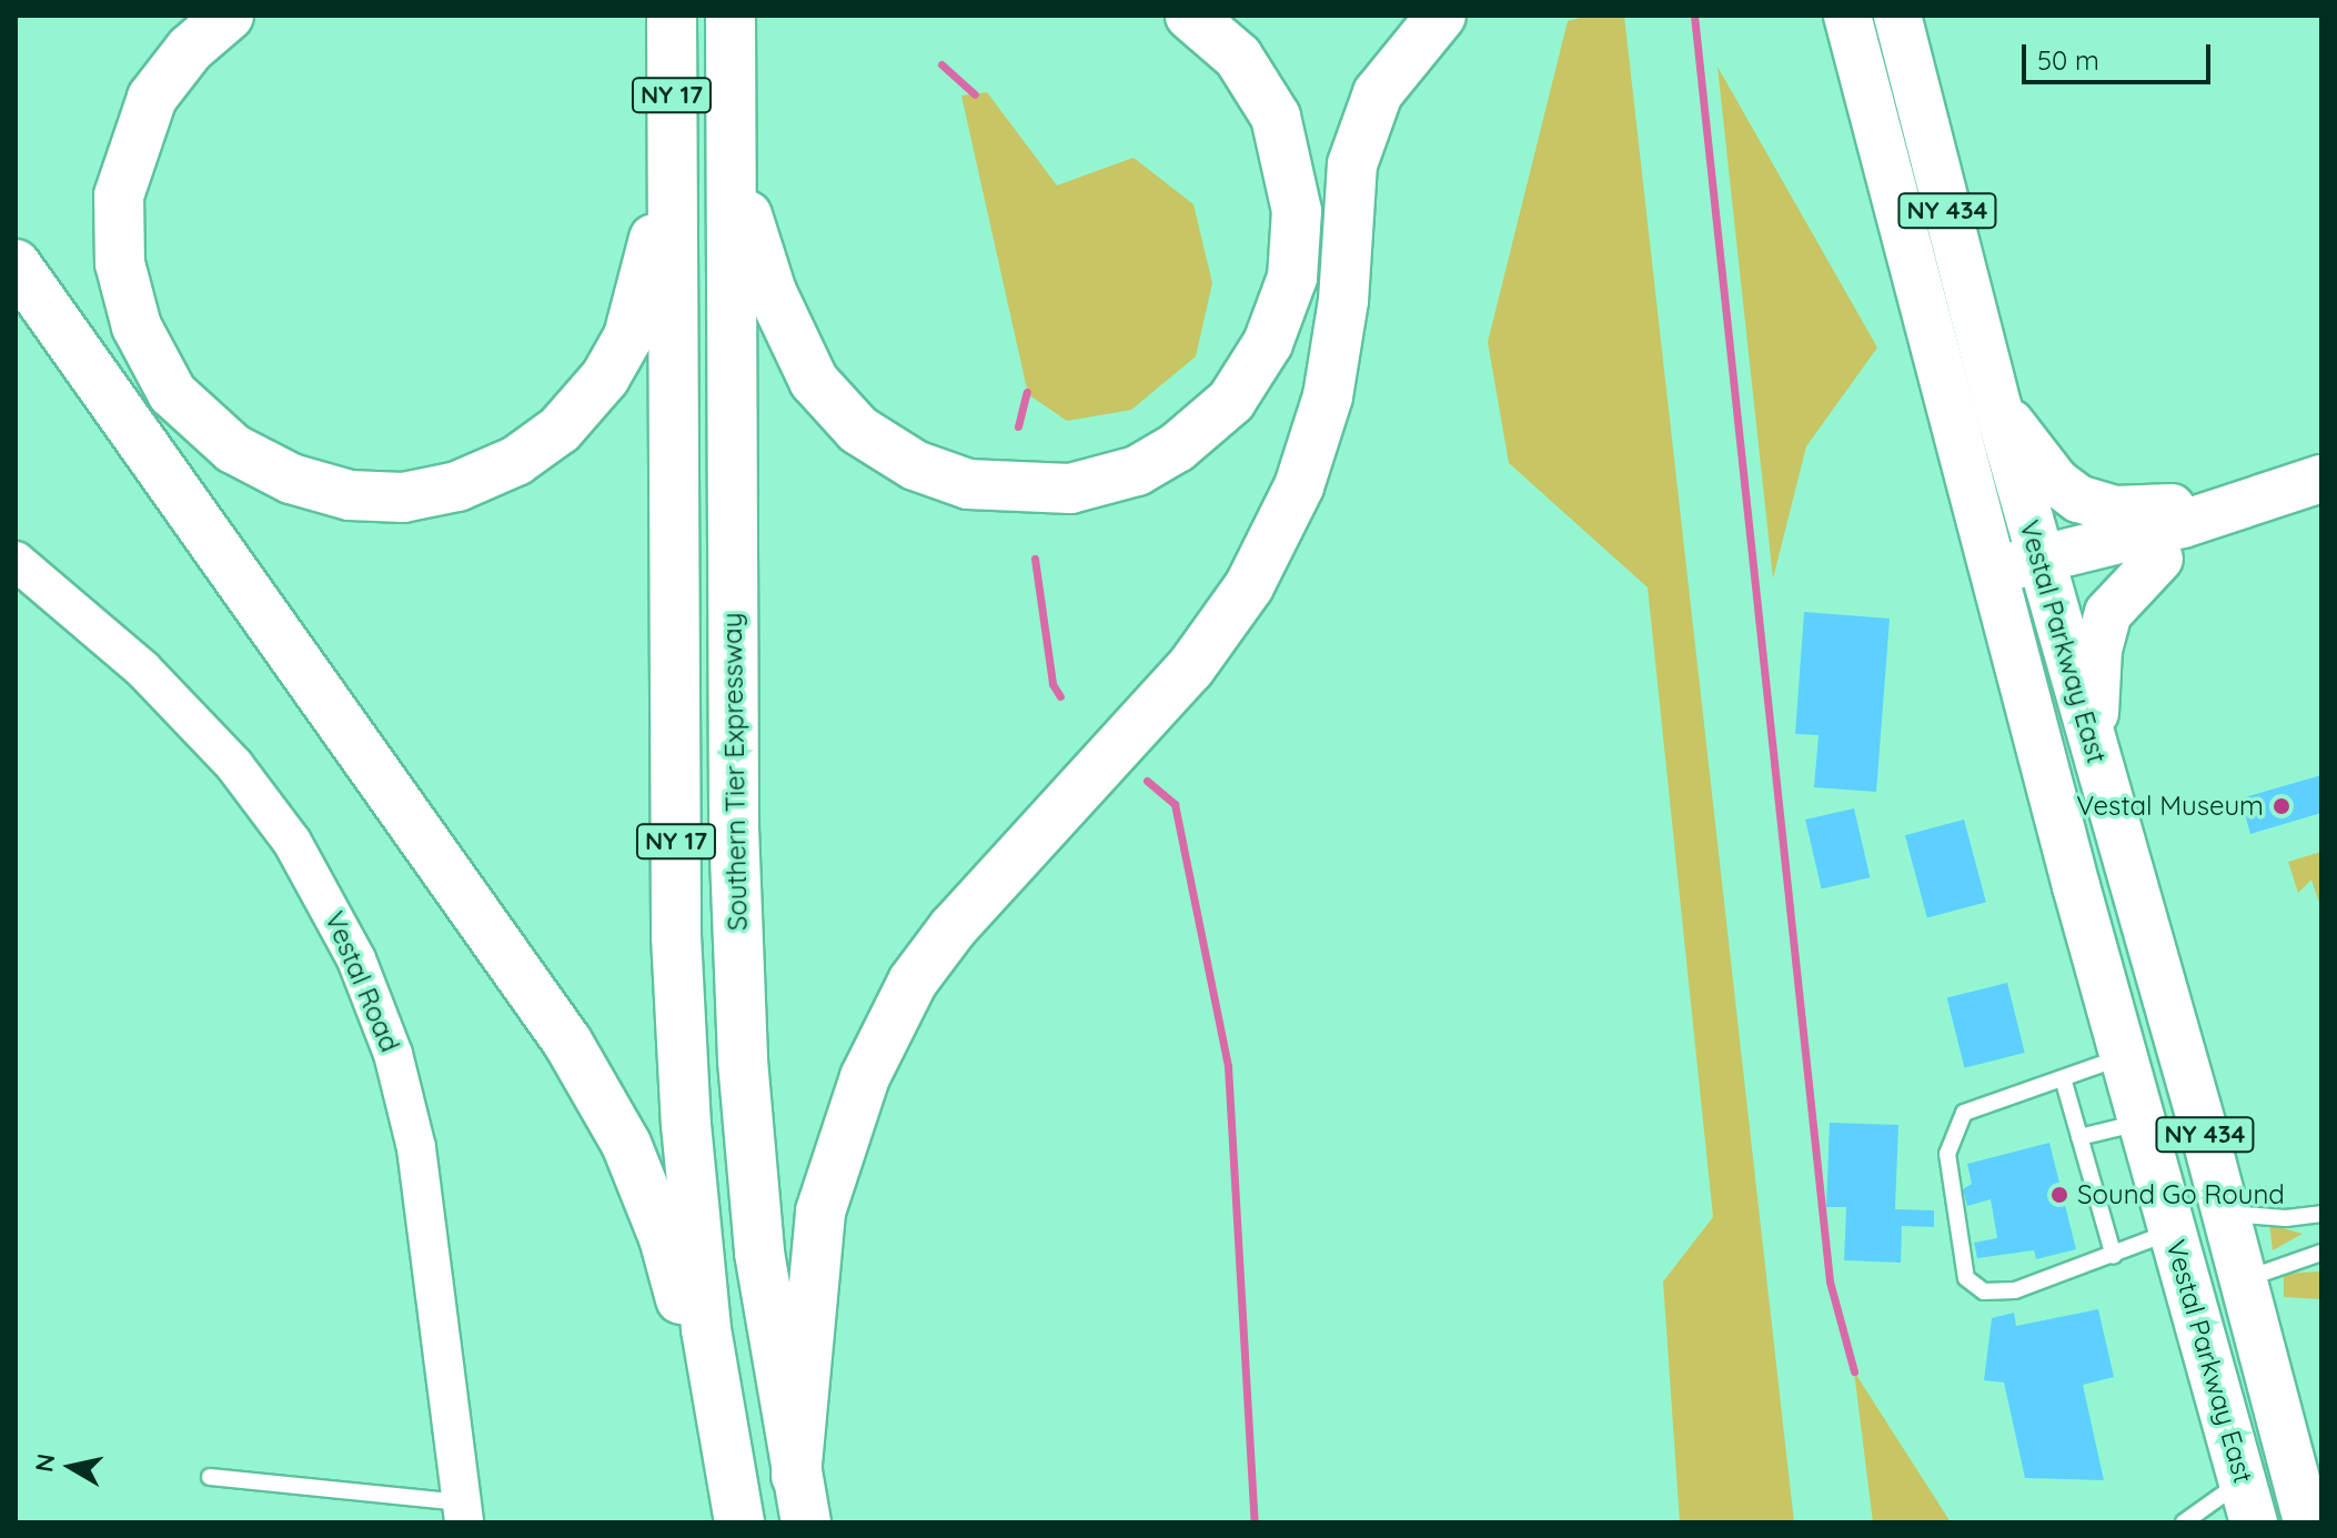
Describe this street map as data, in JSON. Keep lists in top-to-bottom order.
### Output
{
  "streets": {
    "highway": ["NY 17", "Southern Tier Expressway"],
    "main road": ["NY 434", "Vestal Parkway East"],
    "street": ["Vestal Road"]
  },
  "places": ["Vestal Museum", "Sound Go Round"],
  "scale_bar": "50 m",
  "north": "left"
}
